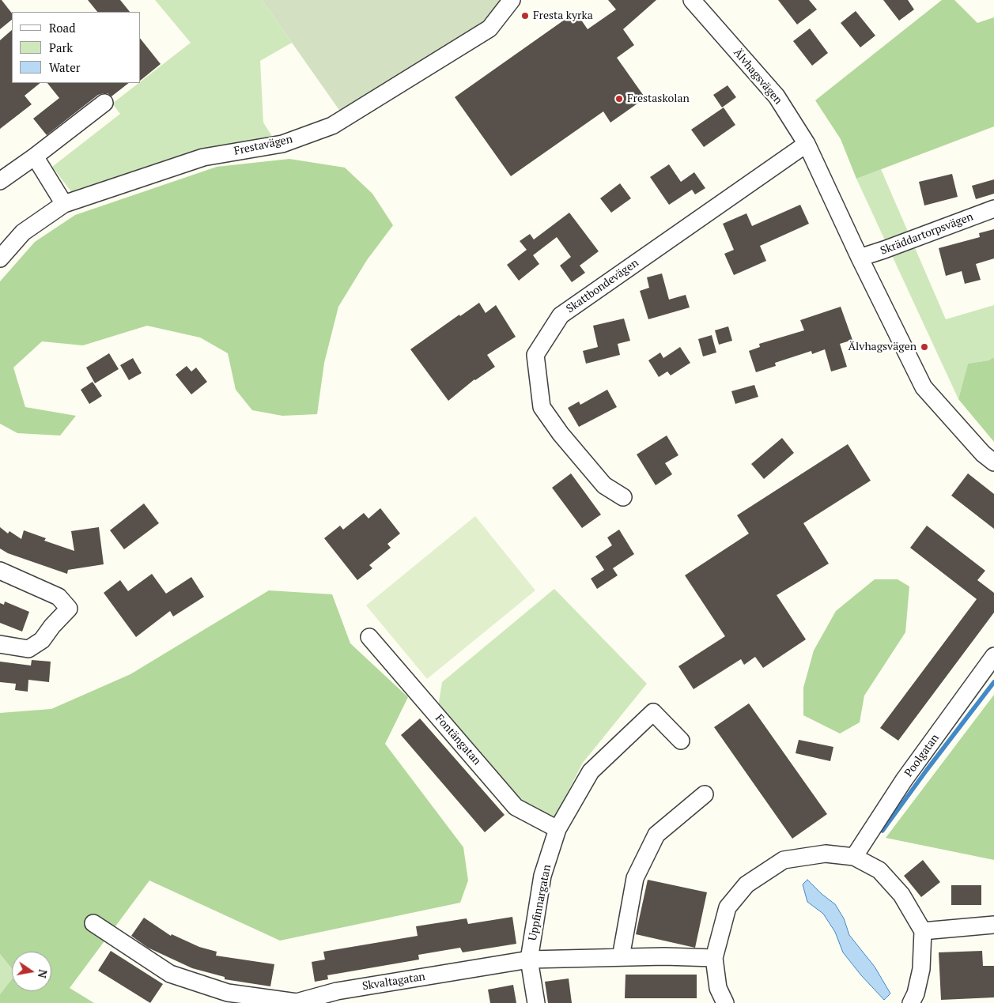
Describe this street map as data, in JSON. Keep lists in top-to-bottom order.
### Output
{
  "streets": {
    "street": [
      "Älvhagsvägen",
      "Frestavägen",
      "Skräddartorpsvägen",
      "Skattbondevägen",
      "Fontängatan",
      "Poolgatan",
      "Uppfinnargatan",
      "Skvaltagatan"
    ]
  },
  "crossings": [
    ["Älvhagsvägen", "Skräddartorpsvägen"],
    ["Älvhagsvägen", "Skattbondevägen"],
    ["Fontängatan", "Uppfinnargatan"],
    ["Uppfinnargatan", "Skvaltagatan"]
  ],
  "places": ["Fresta kyrka", "Frestaskolan", "Älvhagsvägen"],
  "legend": ["Road", "Park", "Water"],
  "north": "right"
}
